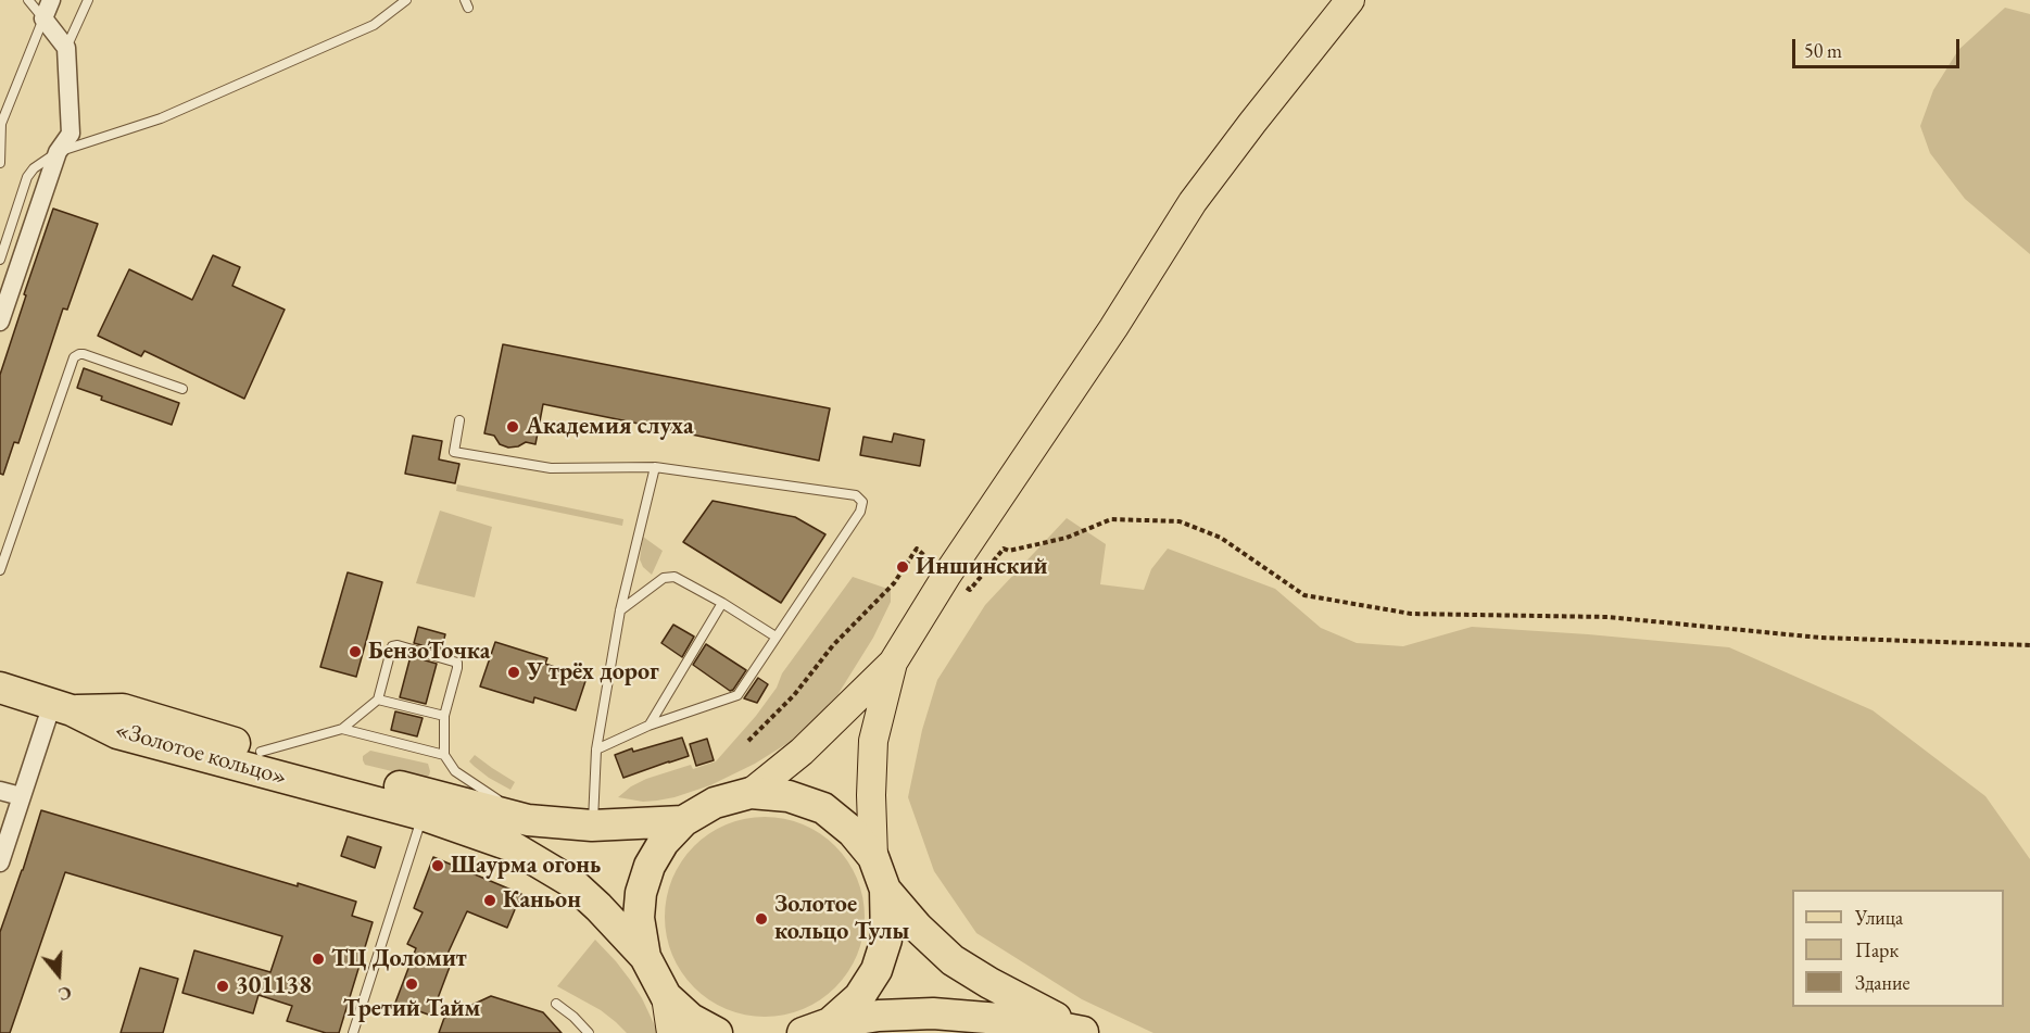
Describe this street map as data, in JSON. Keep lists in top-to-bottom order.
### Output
{
  "streets": {
    "highway": ["«Золотое кольцо»"]
  },
  "places": [
    "Академия слуха",
    "Иншинский",
    "БензоТочка",
    "У трёх дорог",
    "Шаурма огонь",
    "Каньон",
    "Золотое кольцо Тулы",
    "ТЦ Доломит",
    "Третий Тайм",
    "301138"
  ],
  "legend": ["Улица", "Парк", "Здание"],
  "scale_bar": "50 m",
  "north": "bottom"
}
